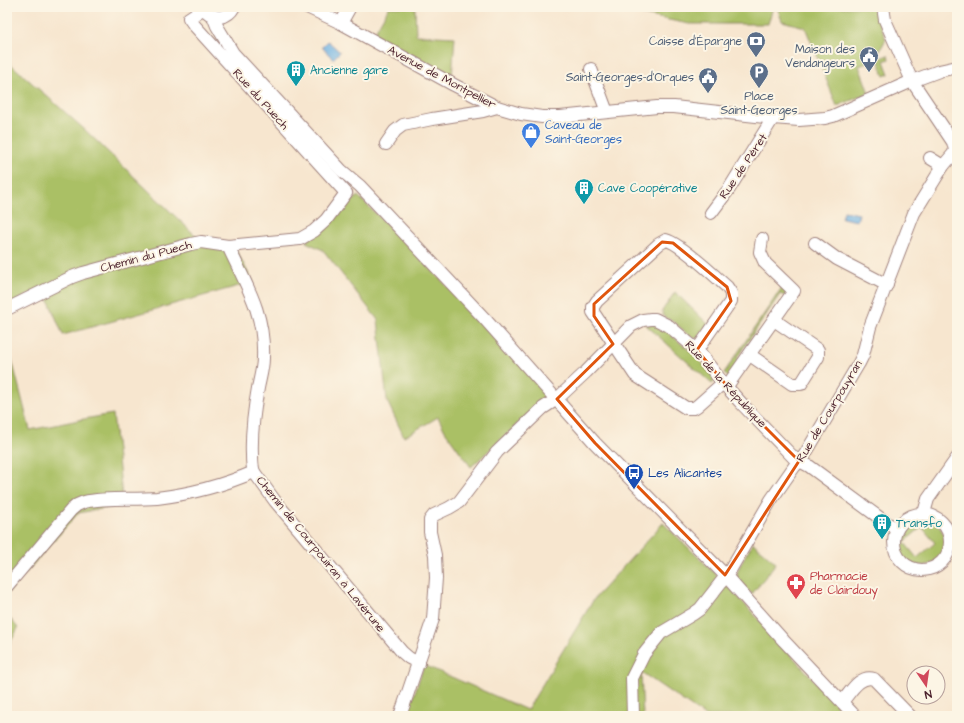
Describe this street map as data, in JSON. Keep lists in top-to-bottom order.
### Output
{
  "streets": {
    "street": [
      "Avenue de Montpellier",
      "Rue du Puech",
      "Rue de Péret",
      "Chemin du Puech",
      "Rue de la République",
      "Rue de Courpouyran",
      "Chemin de Courpouiran à Lavérune"
    ]
  },
  "crossings": [
    ["Avenue de Montpellier", "Rue de Péret"],
    ["Rue du Puech", "Chemin du Puech"],
    ["Chemin du Puech", "Chemin de Courpouiran à Lavérune"],
    ["Rue de la République", "Rue de Courpouyran"],
    ["Rue de la République", "Chemin de Courpouiran à Lavérune"]
  ],
  "places": {
    "bank": ["Caisse d'Épargne"],
    "public building": ["Maison des Vendangeurs", "Saint-Georges-d'Orques"],
    "building": ["Ancienne gare", "Cave Coopérative", "Transfo"],
    "parking": ["Place Saint-Georges"],
    "shop": ["Caveau de Saint-Georges"],
    "bus stop": ["Les Alicantes"],
    "pharmacy": ["Pharmacie de Clairdouy"]
  },
  "north": "bottom"
}
